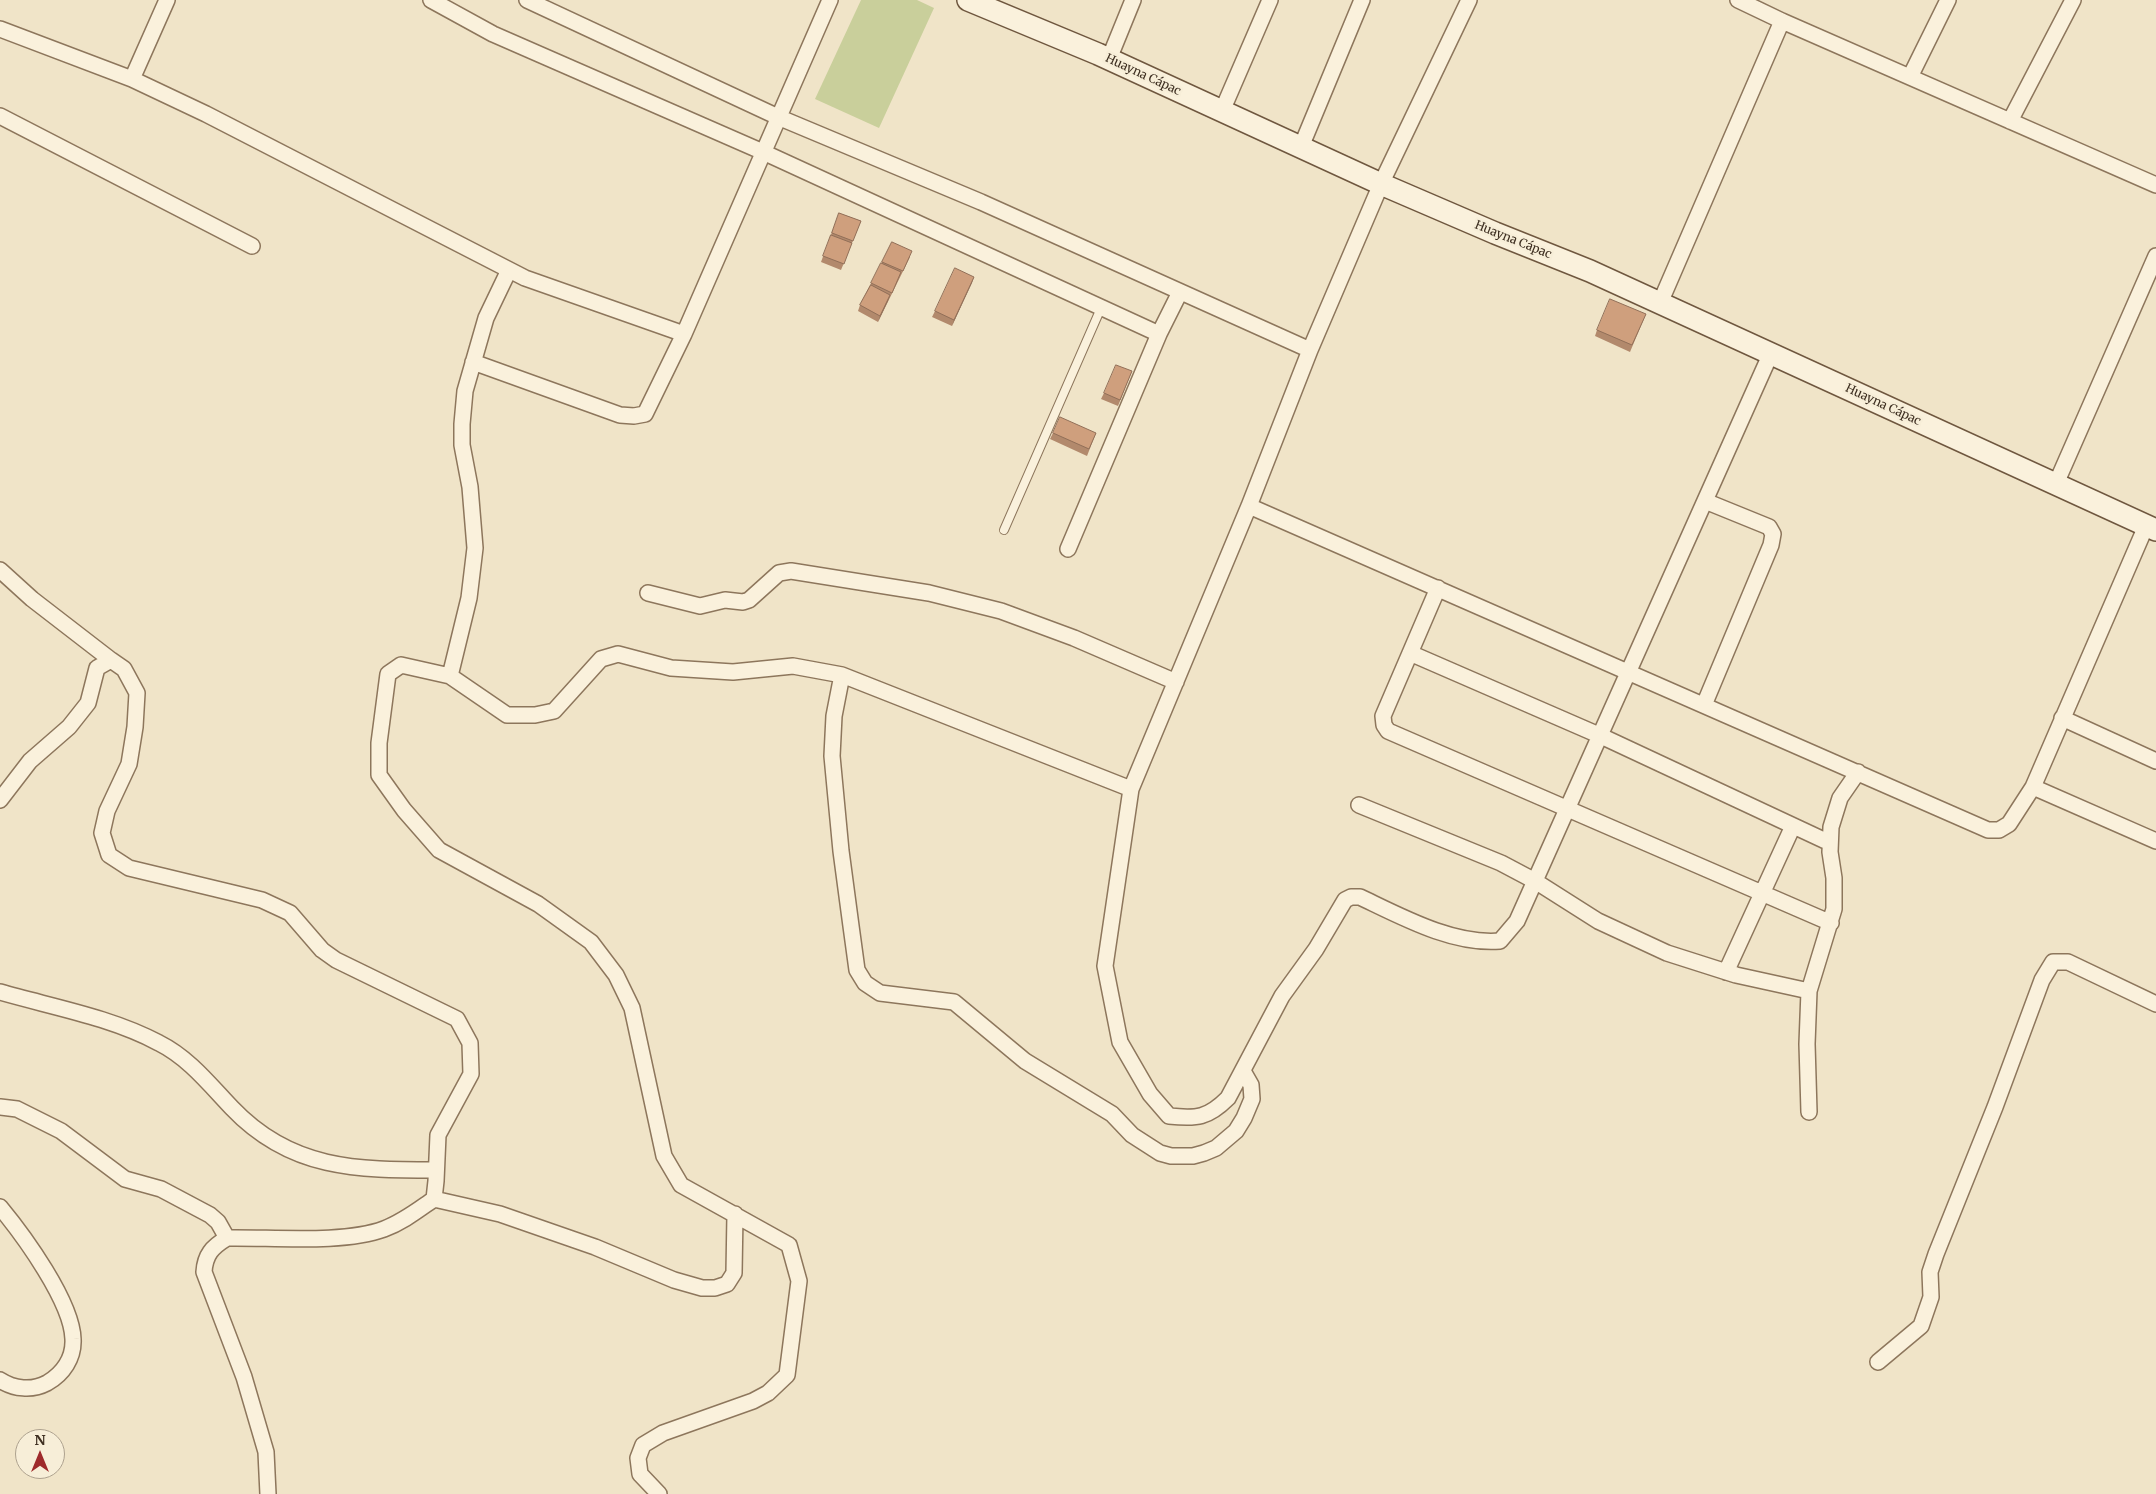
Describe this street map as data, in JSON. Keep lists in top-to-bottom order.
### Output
{
  "streets": {
    "street": ["Huayna Cápac"]
  },
  "north": "top"
}
